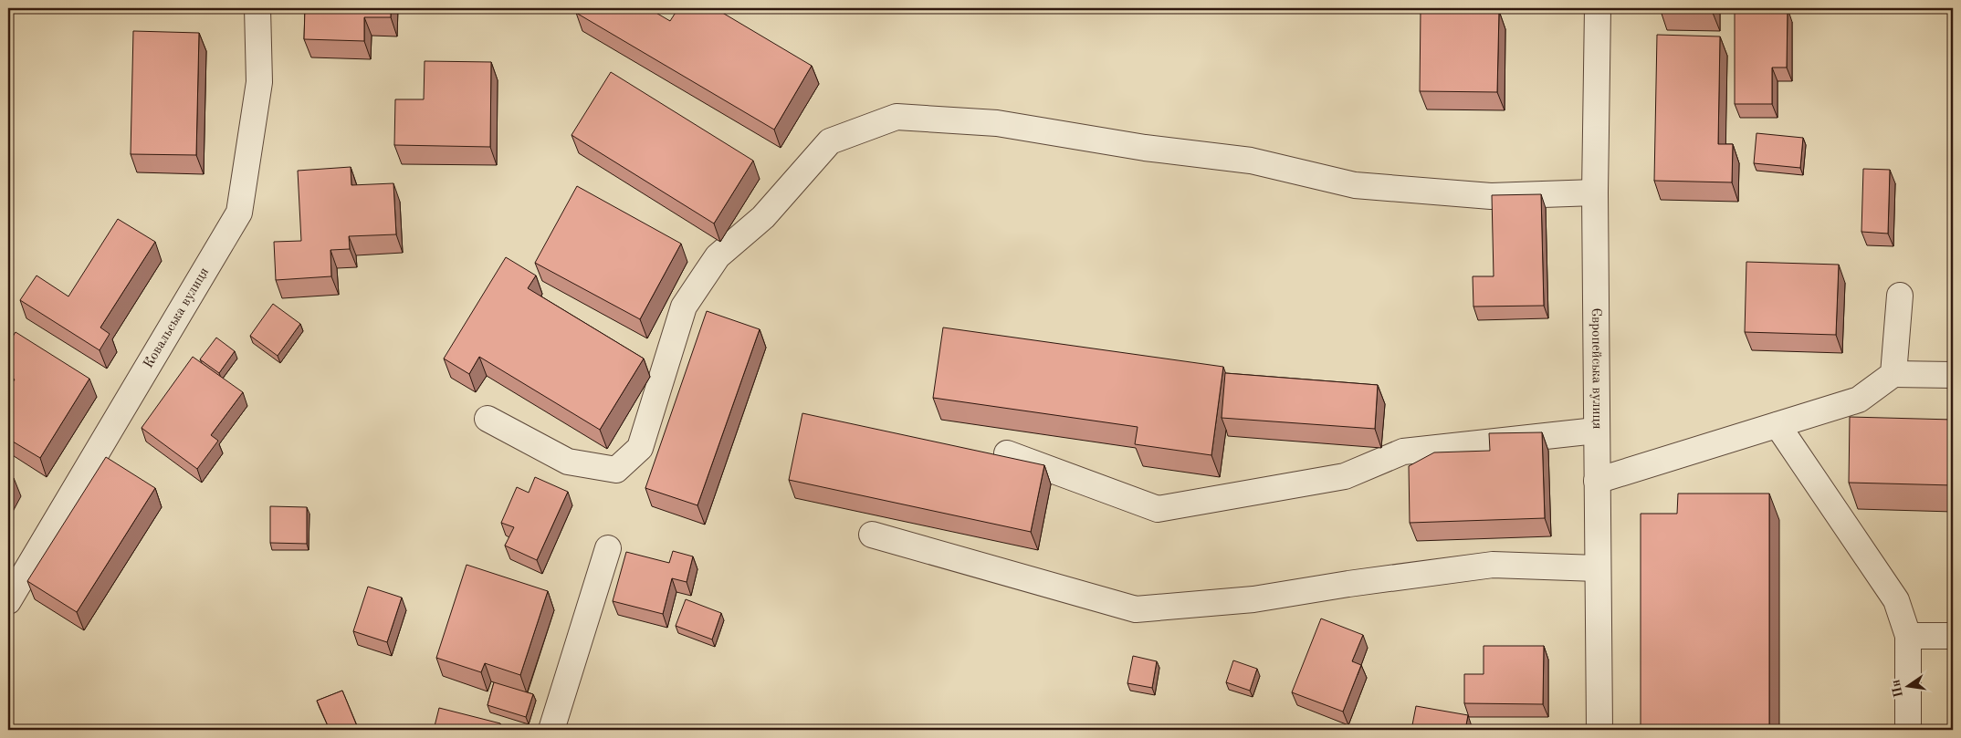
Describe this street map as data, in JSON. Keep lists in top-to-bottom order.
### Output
{
  "streets": {
    "street": ["Ковальська вулиця", "Європейська вулиця"]
  },
  "north": "left"
}
